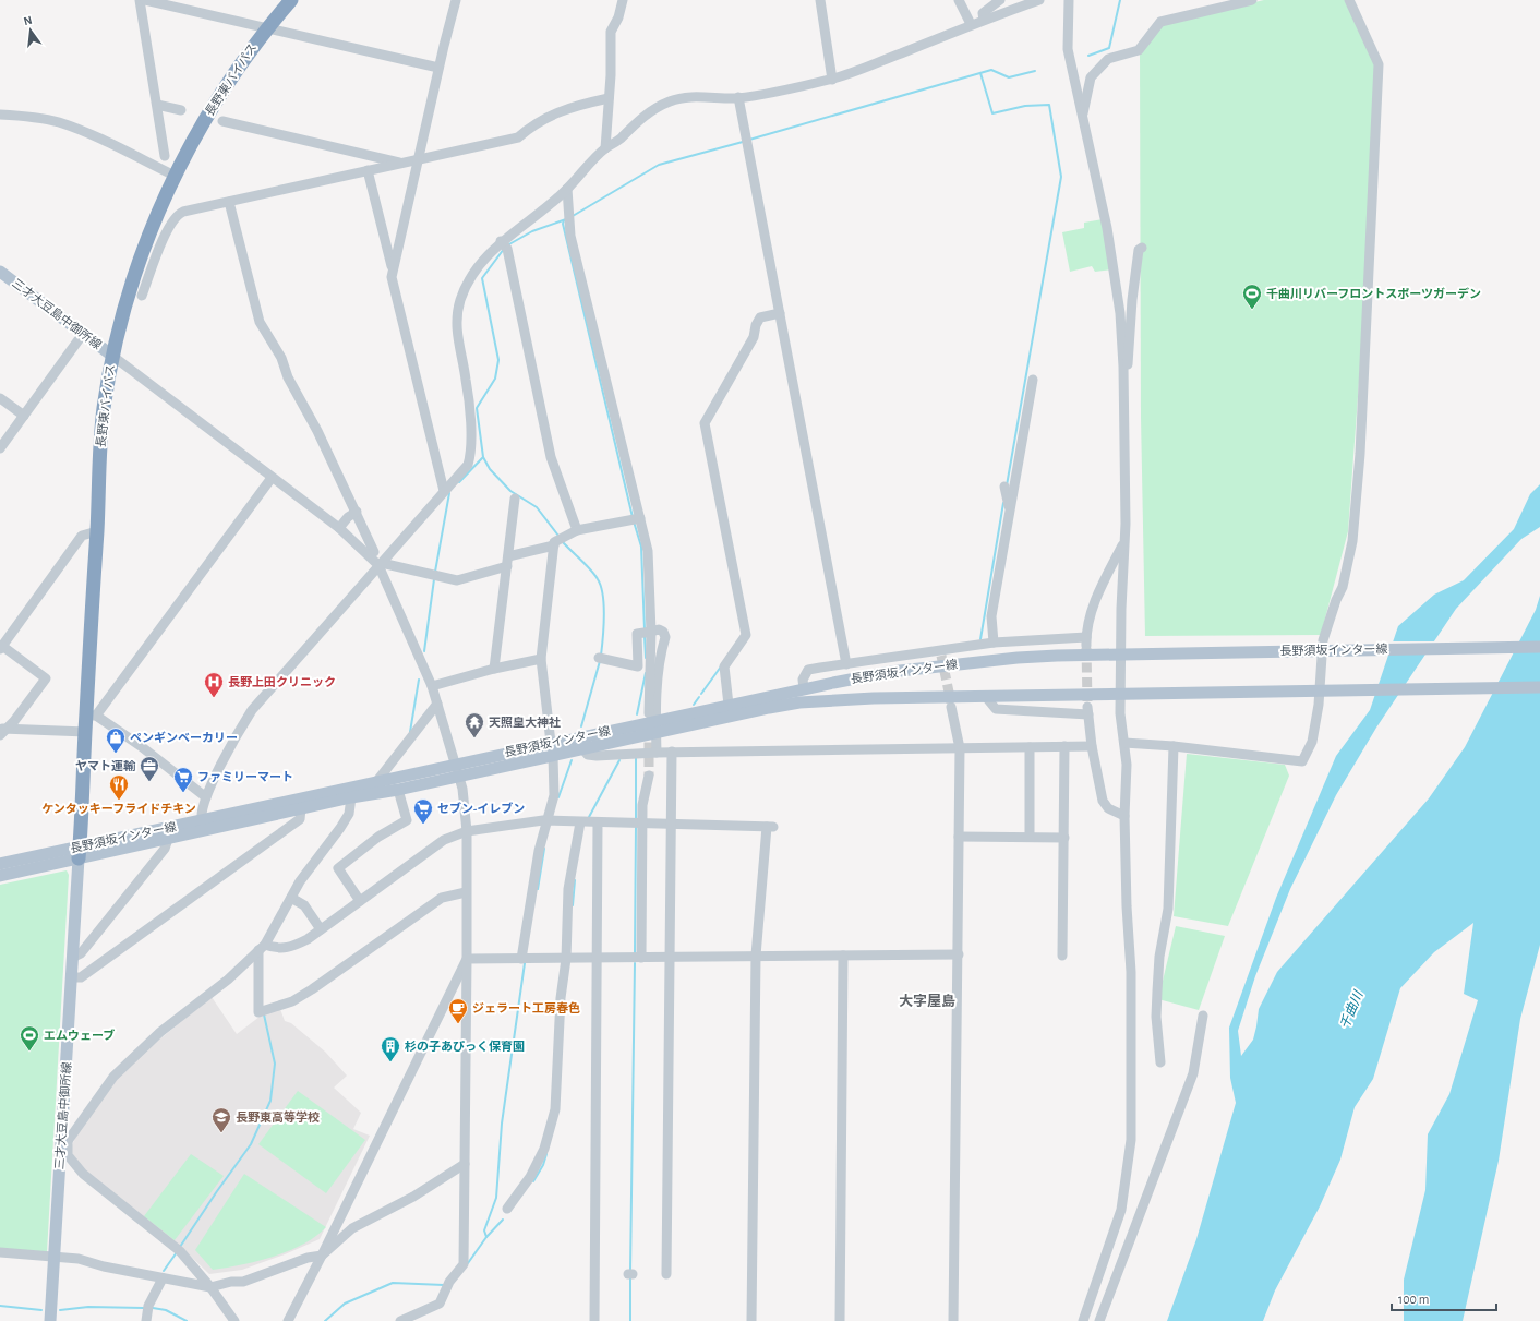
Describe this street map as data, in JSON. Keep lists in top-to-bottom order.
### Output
{
  "streets": {
    "highway": ["長野東バイパス"],
    "main road": ["三才大豆島中御所線", "長野須坂インター線"]
  },
  "crossings": [
    ["長野東バイパス", "三才大豆島中御所線"],
    ["長野東バイパス", "長野須坂インター線"],
    ["三才大豆島中御所線", "長野須坂インター線"]
  ],
  "districts": ["大字屋島"],
  "water": ["千曲川"],
  "places": {
    "sports": ["千曲川リバーフロントスポーツガーデン", "エムウェーブ"],
    "hospital": ["長野上田クリニック"],
    "temple": ["天照皇大神社"],
    "shop": ["ペンギンベーカリー"],
    "office": ["ヤマト運輸"],
    "supermarket": ["ファミリーマート", "セブン-イレブン"],
    "restaurant": ["ケンタッキーフライドチキン"],
    "cafe": ["ジェラート工房春色"],
    "building": ["杉の子あぴっく保育園"],
    "school or university": ["長野東高等学校"]
  },
  "scale_bar": "100 m",
  "north": "top"
}
